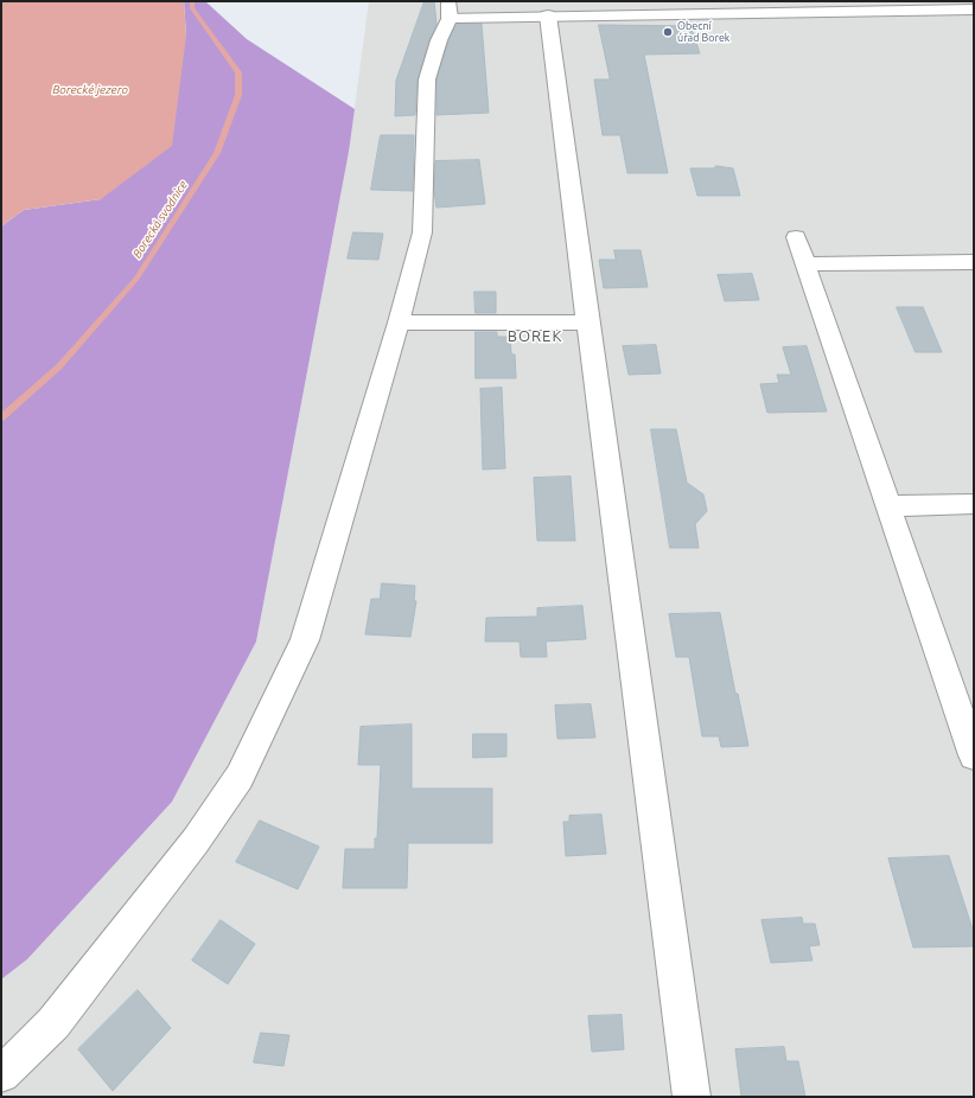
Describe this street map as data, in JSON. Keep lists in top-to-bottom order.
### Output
{
  "districts": ["BOREK"],
  "water": ["Borecké jezero", "Borecká svodnice"],
  "places": ["Obecní úřad Borek"]
}
